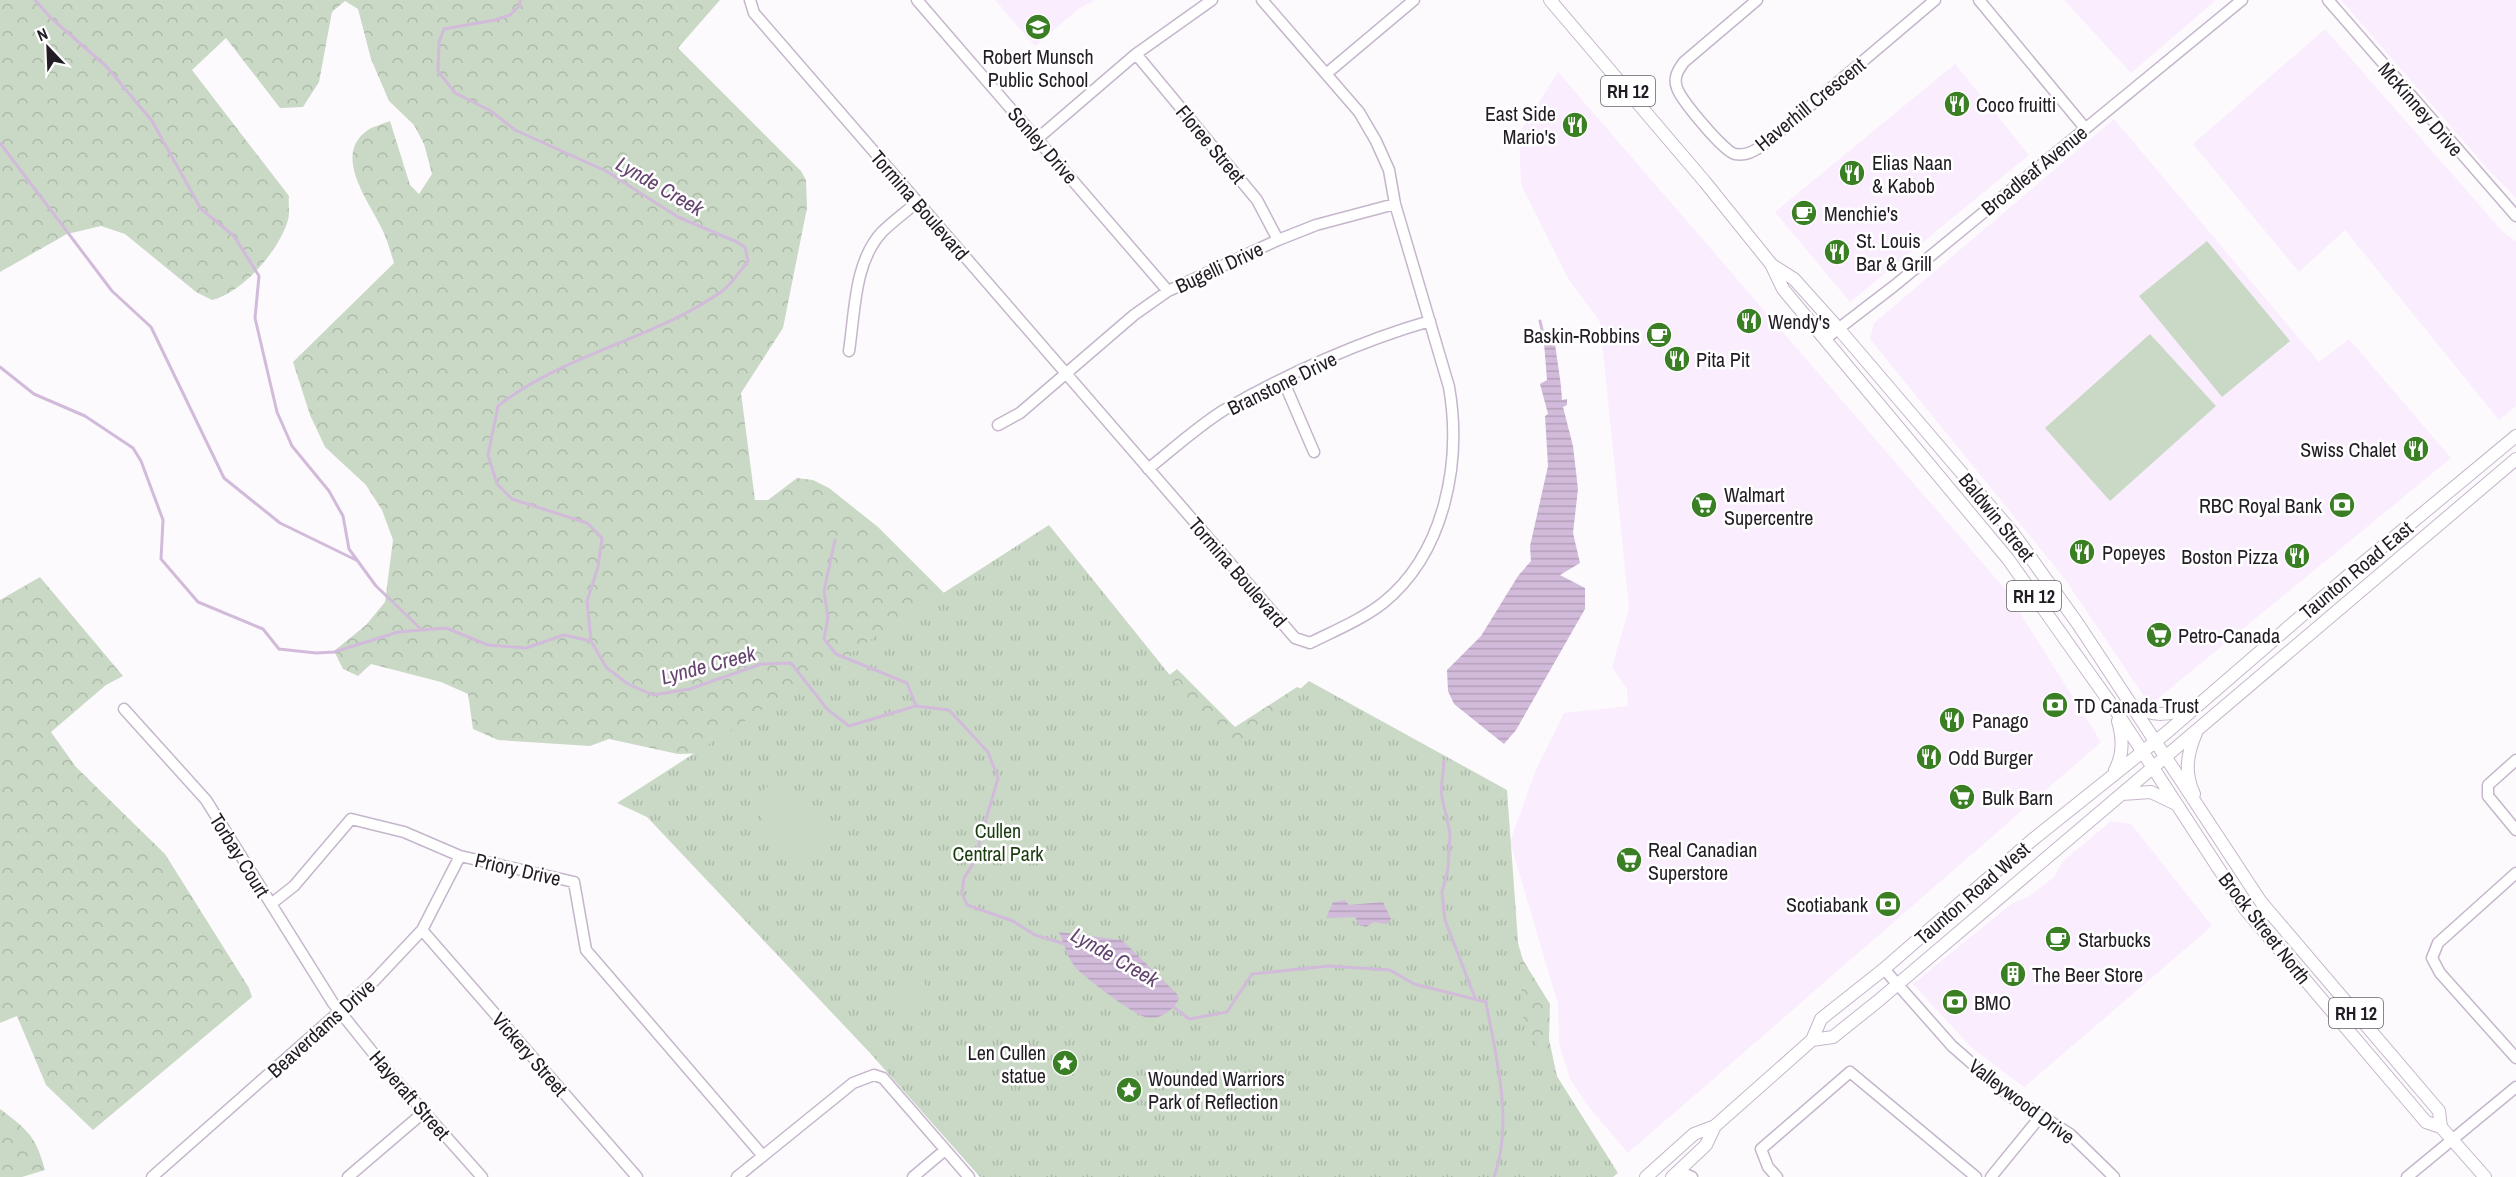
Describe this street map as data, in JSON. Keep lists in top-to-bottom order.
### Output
{
  "streets": {
    "main road": [
      "RH 12",
      "Baldwin Street",
      "Taunton Road East",
      "Taunton Road West",
      "Brock Street North"
    ],
    "street": [
      "Haverhill Crescent",
      "McKinney Drive",
      "Floree Street",
      "Sonley Drive",
      "Broadleaf Avenue",
      "Tormina Boulevard",
      "Bugelli Drive",
      "Branstone Drive",
      "Torbay Court",
      "Priory Drive",
      "Beaverdams Drive",
      "Vickery Street",
      "Hayeraft Street",
      "Valleywood Drive"
    ]
  },
  "crossings": [
    ["Floree Street", "Bugelli Drive"],
    ["Sonley Drive", "Bugelli Drive"],
    ["Broadleaf Avenue", "Baldwin Street"],
    ["Tormina Boulevard", "Bugelli Drive"],
    ["Tormina Boulevard", "Branstone Drive"],
    ["Baldwin Street", "Taunton Road East"],
    ["Baldwin Street", "Taunton Road West"],
    ["Baldwin Street", "Brock Street North"],
    ["Taunton Road East", "Taunton Road West"],
    ["Taunton Road East", "Brock Street North"],
    ["Torbay Court", "Priory Drive"],
    ["Torbay Court", "Beaverdams Drive"],
    ["Torbay Court", "Hayeraft Street"],
    ["Priory Drive", "Beaverdams Drive"],
    ["Taunton Road West", "Brock Street North"],
    ["Taunton Road West", "Valleywood Drive"],
    ["Beaverdams Drive", "Vickery Street"],
    ["Beaverdams Drive", "Hayeraft Street"]
  ],
  "water": ["Lynde Creek"],
  "parks": ["Cullen Central Park"],
  "places": {
    "school or university": ["Robert Munsch Public School"],
    "restaurant": [
      "Coco fruitti",
      "East Side Mario's",
      "Elias Naan & Kabob",
      "St. Louis Bar & Grill",
      "Wendy's",
      "Pita Pit",
      "Swiss Chalet",
      "Popeyes",
      "Boston Pizza",
      "Panago",
      "Odd Burger"
    ],
    "cafe": ["Menchie's", "Baskin-Robbins", "Starbucks"],
    "supermarket": [
      "Walmart Supercentre",
      "Petro-Canada",
      "Bulk Barn",
      "Real Canadian Superstore"
    ],
    "bank": [
      "RBC Royal Bank",
      "TD Canada Trust",
      "Scotiabank",
      "BMO"
    ],
    "building": ["The Beer Store"],
    "place": ["Len Cullen statue", "Wounded Warriors Park of Reflection"]
  },
  "north": "top left"
}
